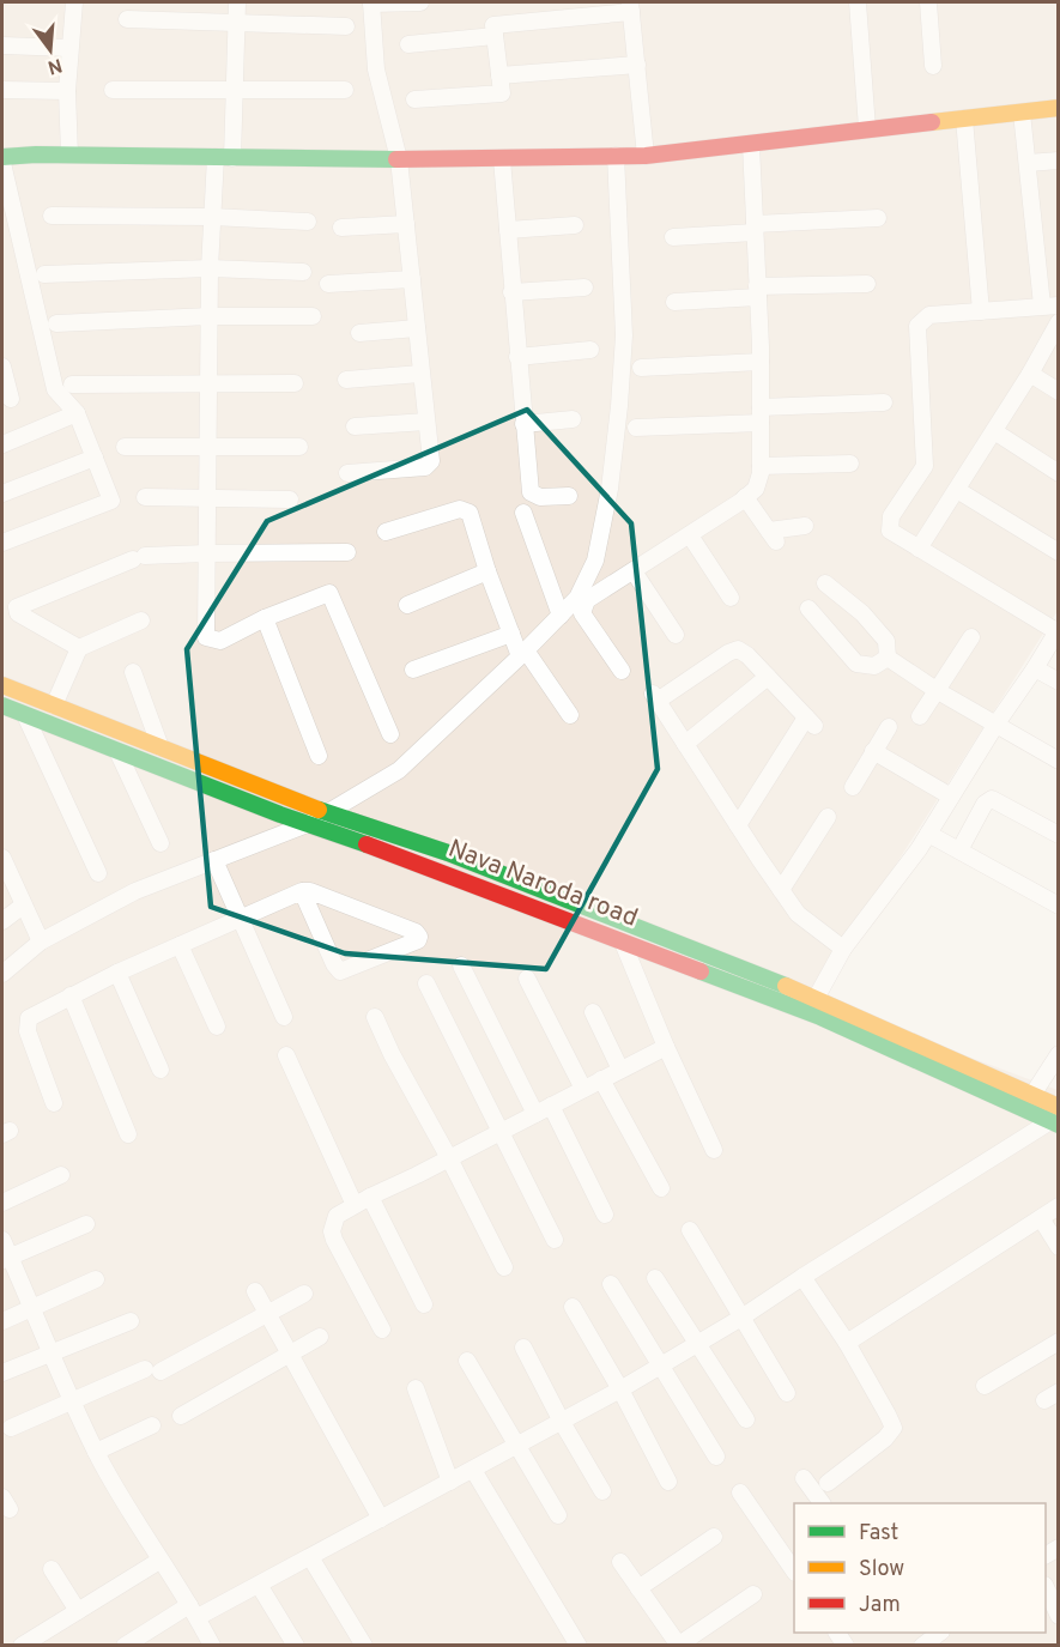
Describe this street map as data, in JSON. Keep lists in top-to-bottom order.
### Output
{
  "streets": {
    "street": ["Nava Naroda road"]
  },
  "legend": ["Fast", "Slow", "Jam"],
  "north": "bottom"
}
